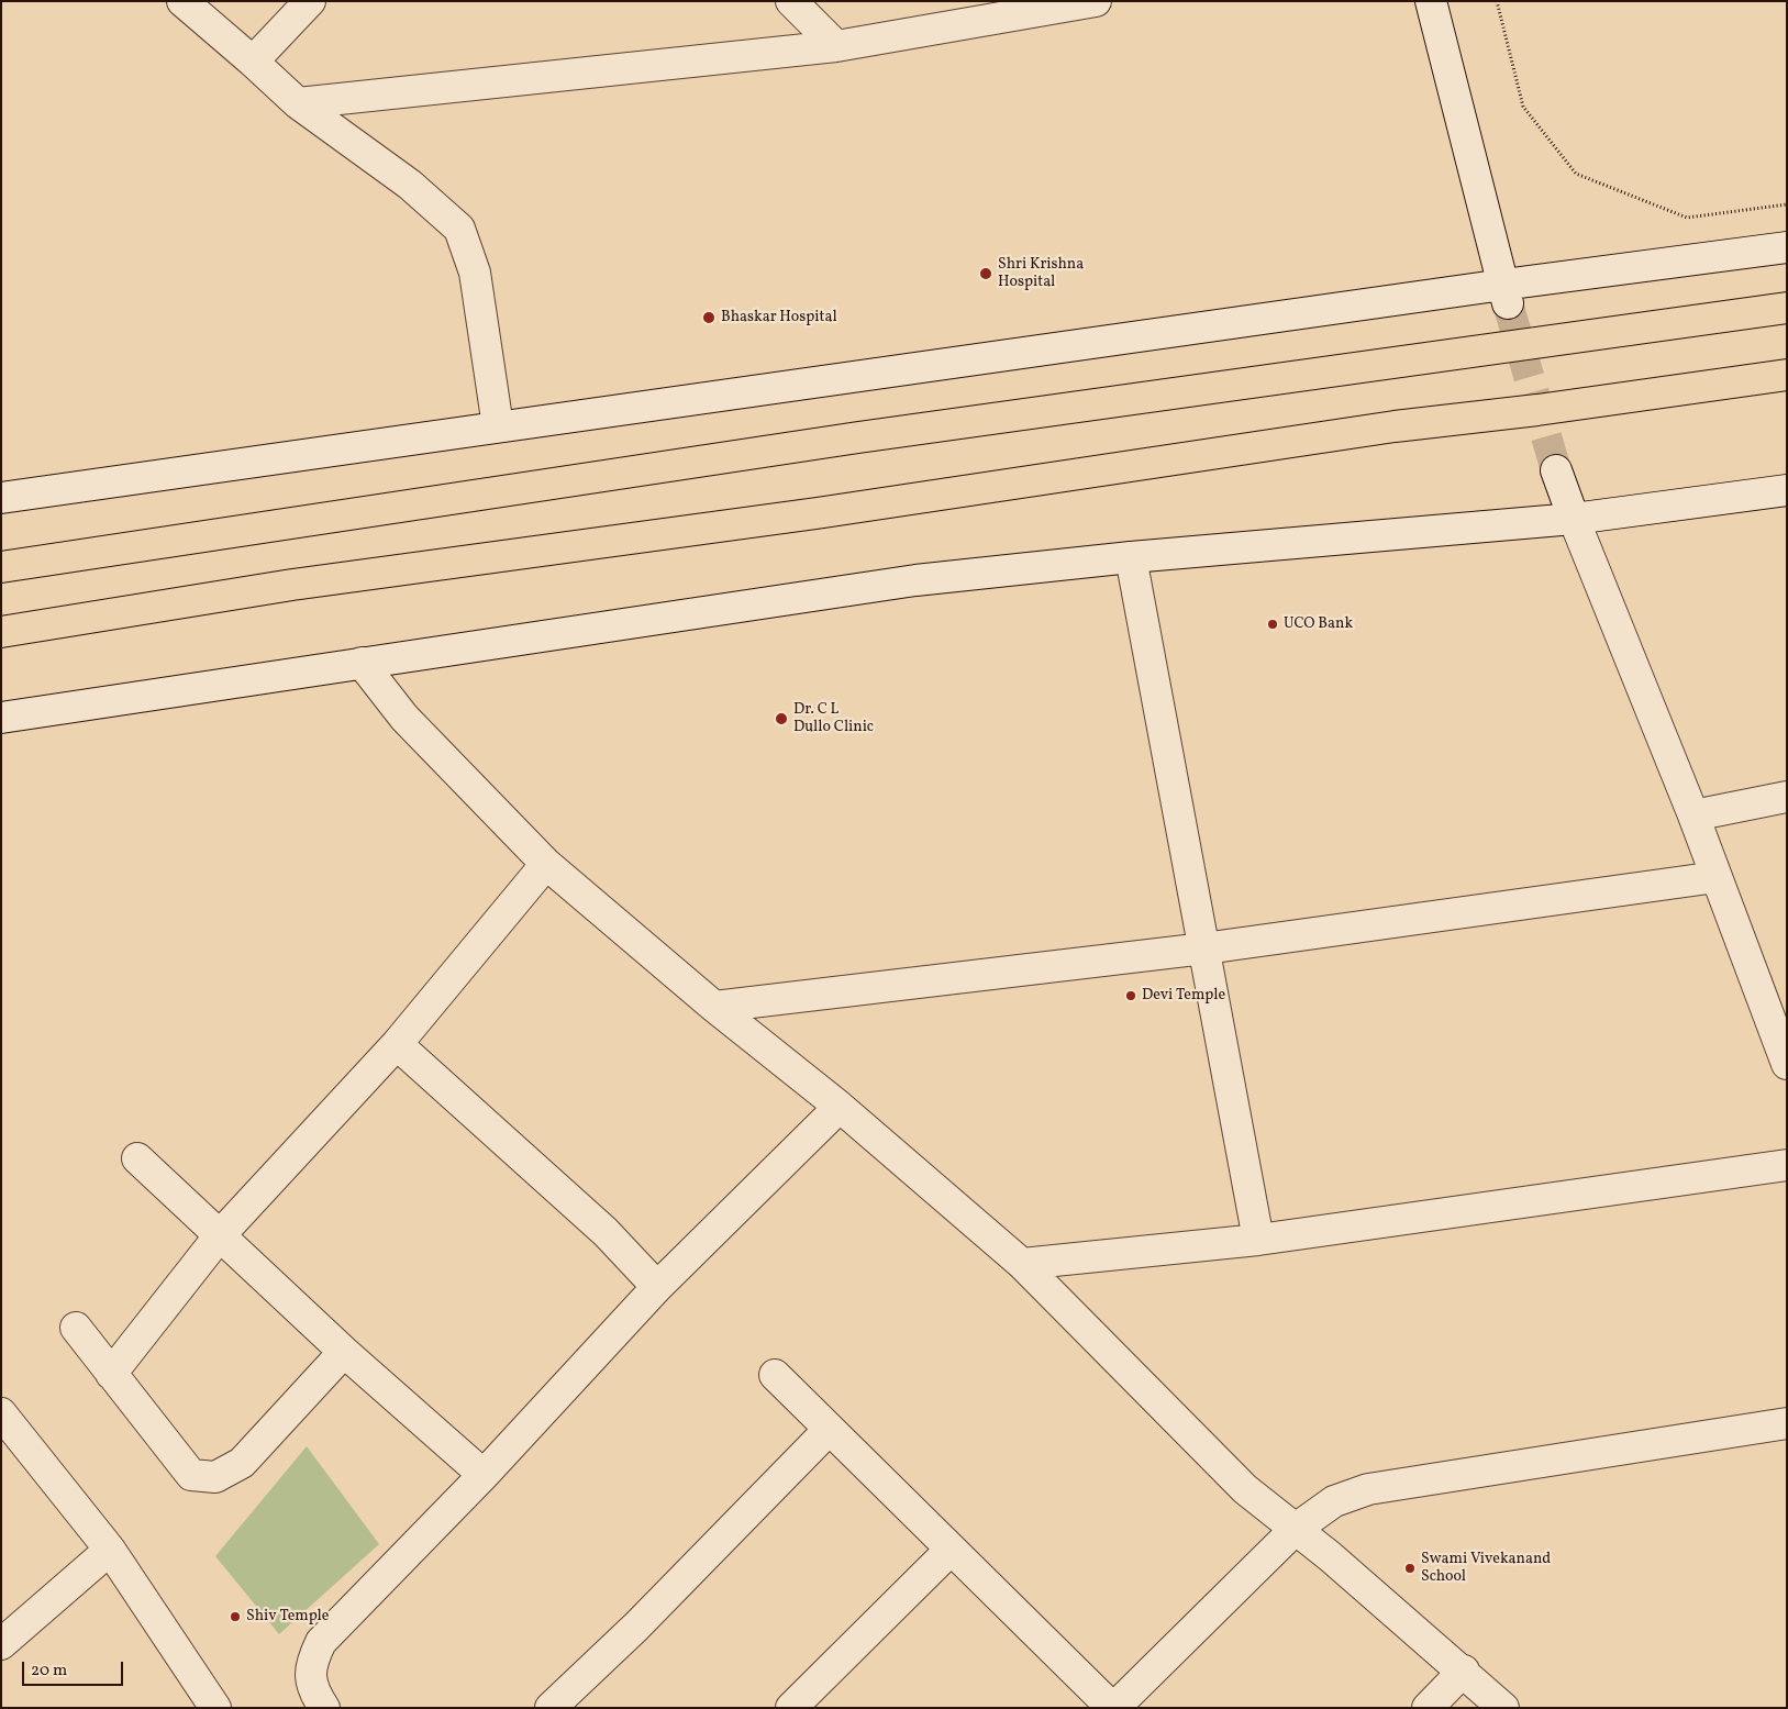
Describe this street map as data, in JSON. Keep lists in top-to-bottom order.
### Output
{
  "places": [
    "Shri Krishna Hospital",
    "Bhaskar Hospital",
    "UCO Bank",
    "Dr. C L Dullo Clinic",
    "Devi Temple",
    "Swami Vivekanand School",
    "Shiv Temple"
  ],
  "scale_bar": "20 m"
}
